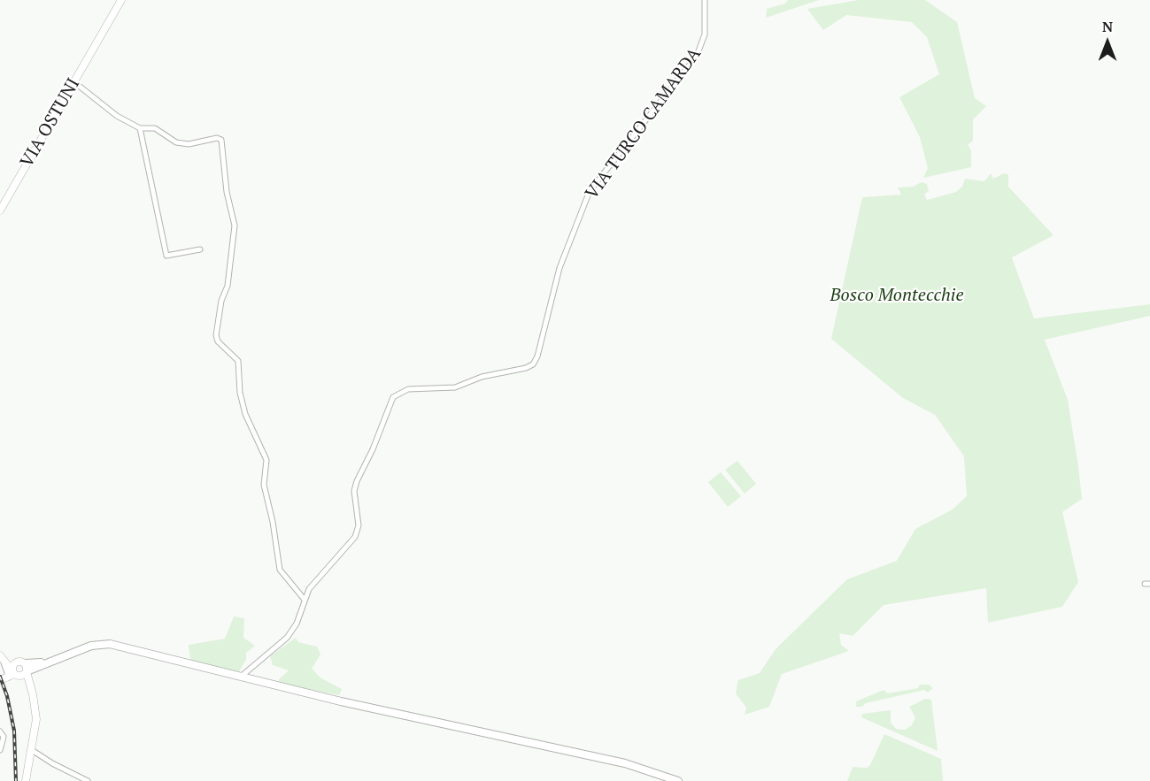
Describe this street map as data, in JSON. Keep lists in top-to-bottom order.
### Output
{
  "streets": {
    "main road": ["VIA OSTUNI"],
    "street": ["VIA TURCO CAMARDA"]
  },
  "parks": ["Bosco Montecchie"],
  "north": "top"
}
